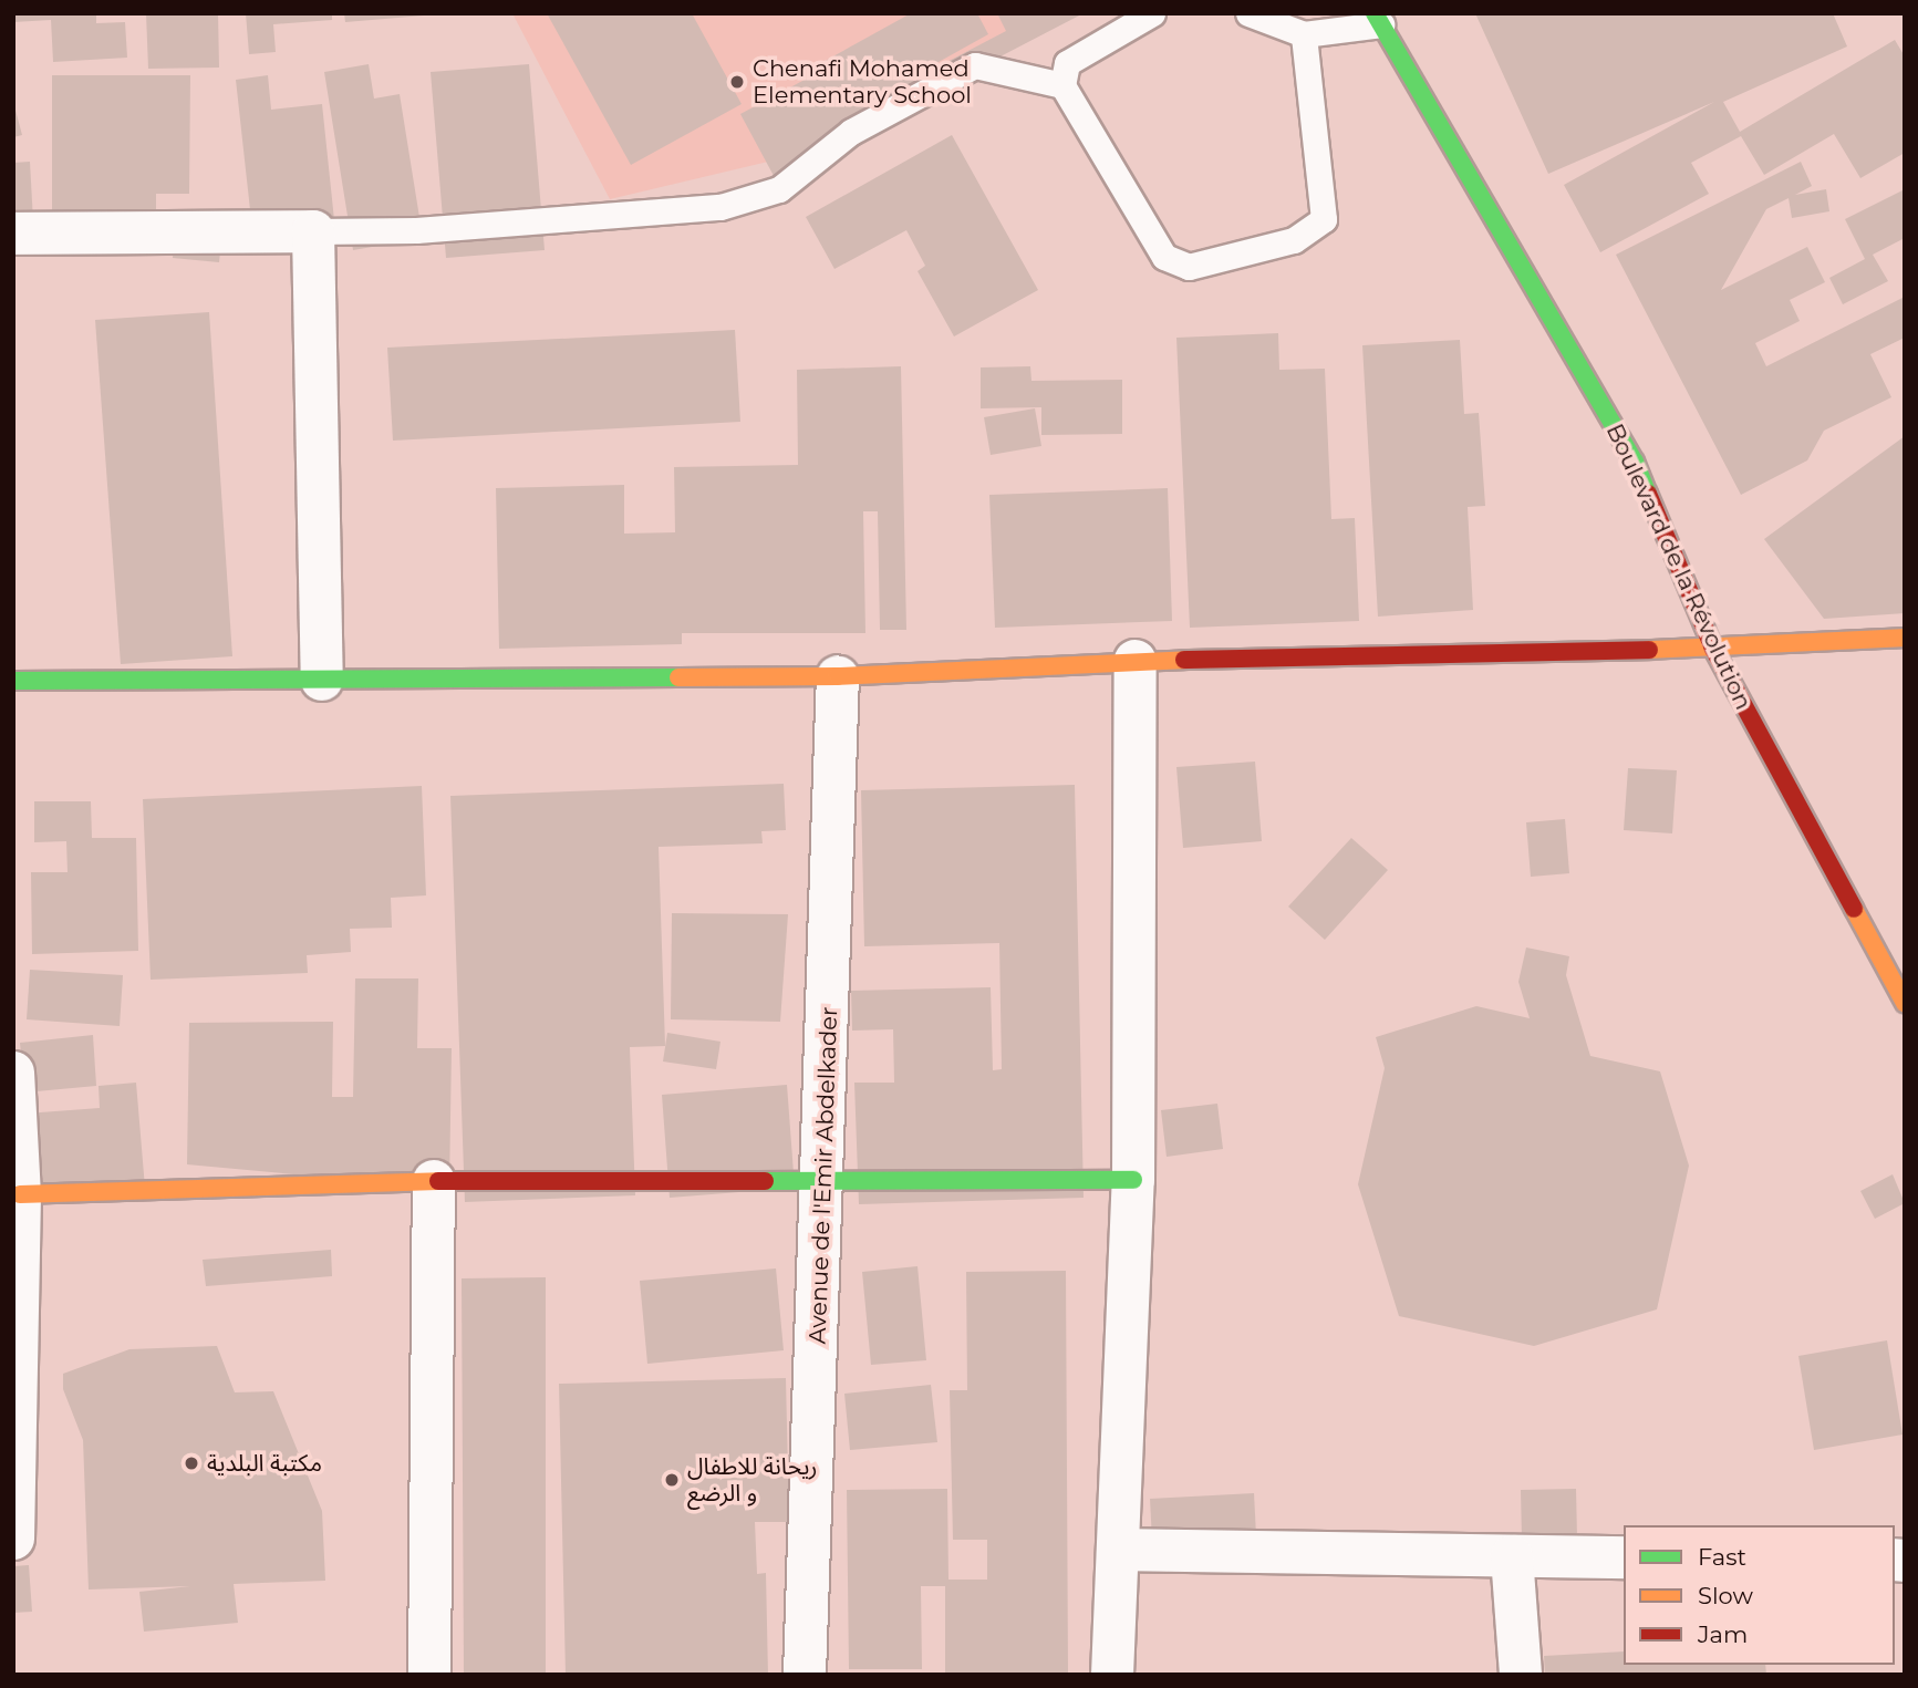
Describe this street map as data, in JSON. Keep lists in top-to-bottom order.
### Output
{
  "streets": {
    "street": ["Boulevard de la Révolution", "Avenue de l'Emir Abdelkader"]
  },
  "places": ["Chenafi Mohamed Elementary School", "مكتبة البلدية", "ريحانة للاطفال و الرضع"],
  "legend": ["Fast", "Slow", "Jam"]
}
